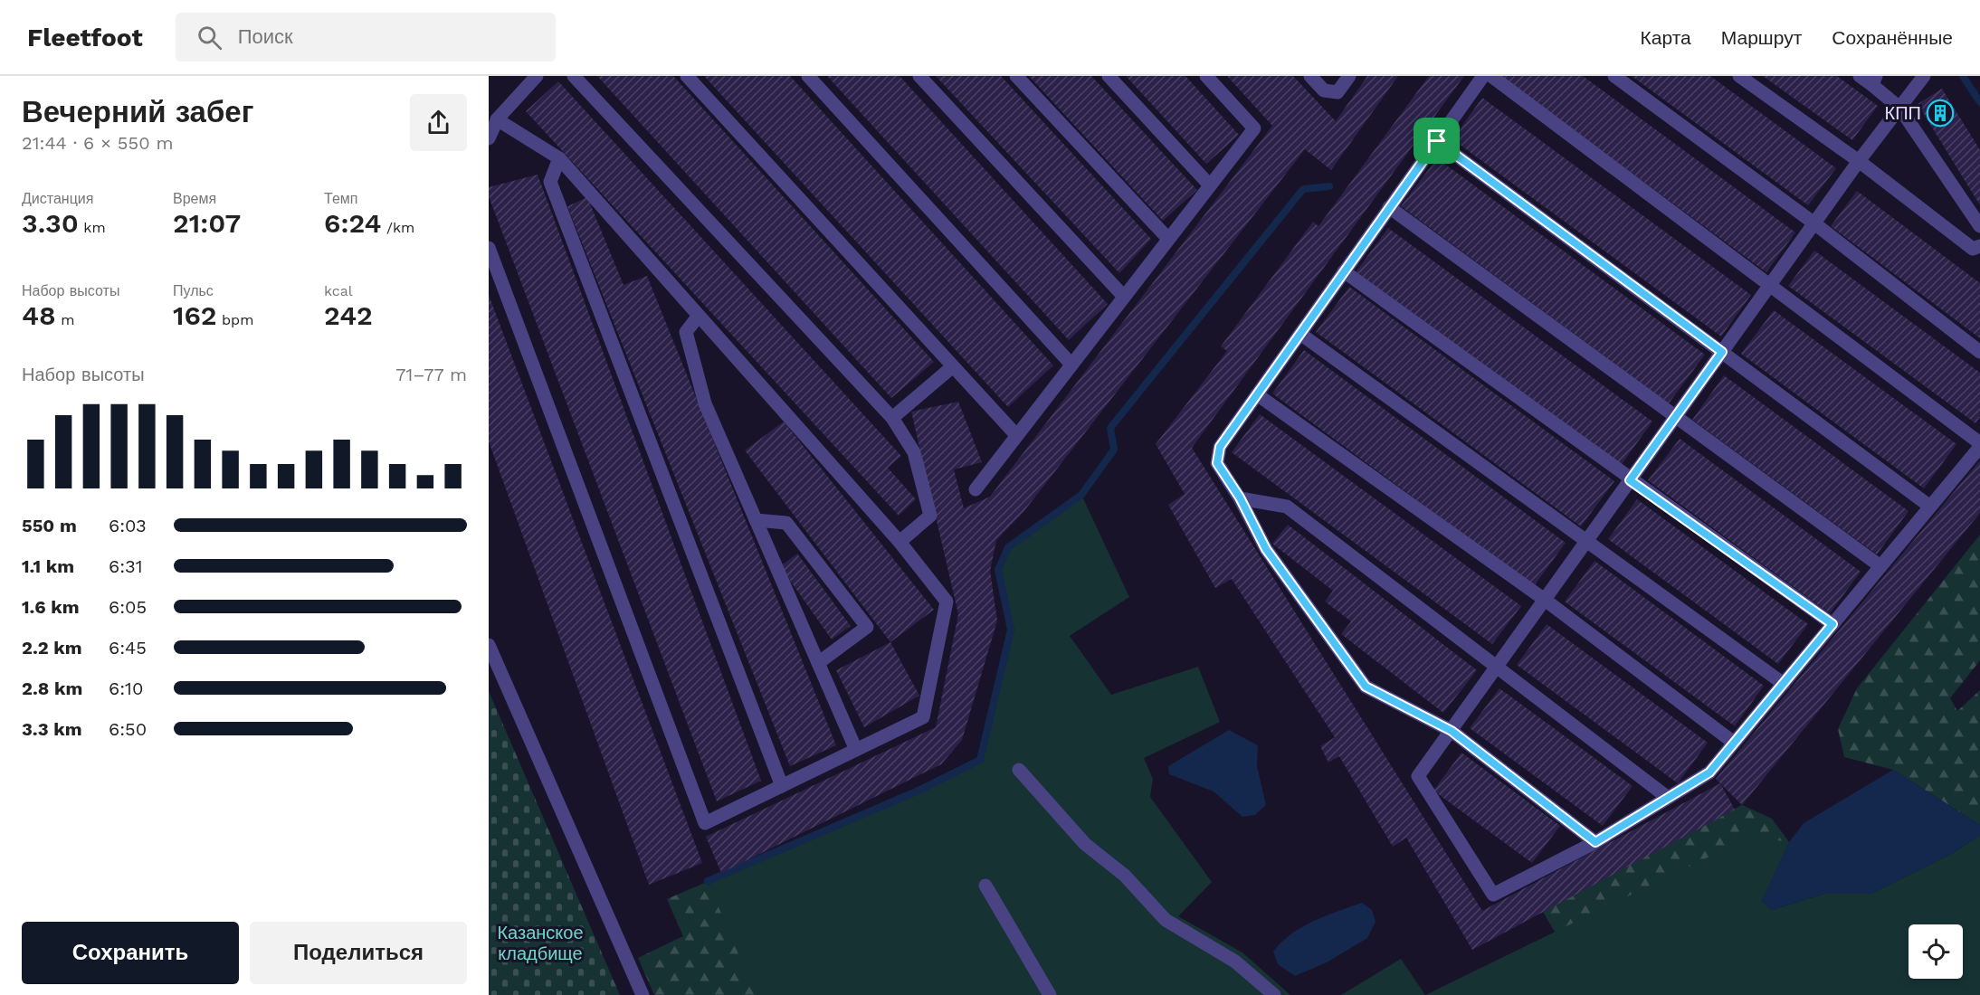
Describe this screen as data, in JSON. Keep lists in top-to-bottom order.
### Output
{
  "parks": ["Казанское кладбище"],
  "places": {
    "building": ["КПП"]
  },
  "page": {
    "header": "Fleetfoot",
    "search": "Поиск",
    "nav": ["Карта", "Маршрут", "Сохранённые"],
    "heading": ["Вечерний забег", "21:44 · 6 × 550 m"],
    "stats": [
      ["Дистанция", "3.30 km"],
      ["Время", "21:07"],
      ["Темп", "6:24 /km"],
      ["Набор высоты", "48 m"],
      ["Пульс", "162 bpm"],
      ["kcal", "242"]
    ],
    "chart": ["Набор высоты", "71–77 m"],
    "list": [
      {
        "name": "550 m",
        "note": "6:03"
      },
      {
        "name": "1.1 km",
        "note": "6:31"
      },
      {
        "name": "1.6 km",
        "note": "6:05"
      },
      {
        "name": "2.2 km",
        "note": "6:45"
      },
      {
        "name": "2.8 km",
        "note": "6:10"
      },
      {
        "name": "3.3 km",
        "note": "6:50"
      }
    ],
    "buttons": ["Сохранить", "Поделиться"]
  }
}
